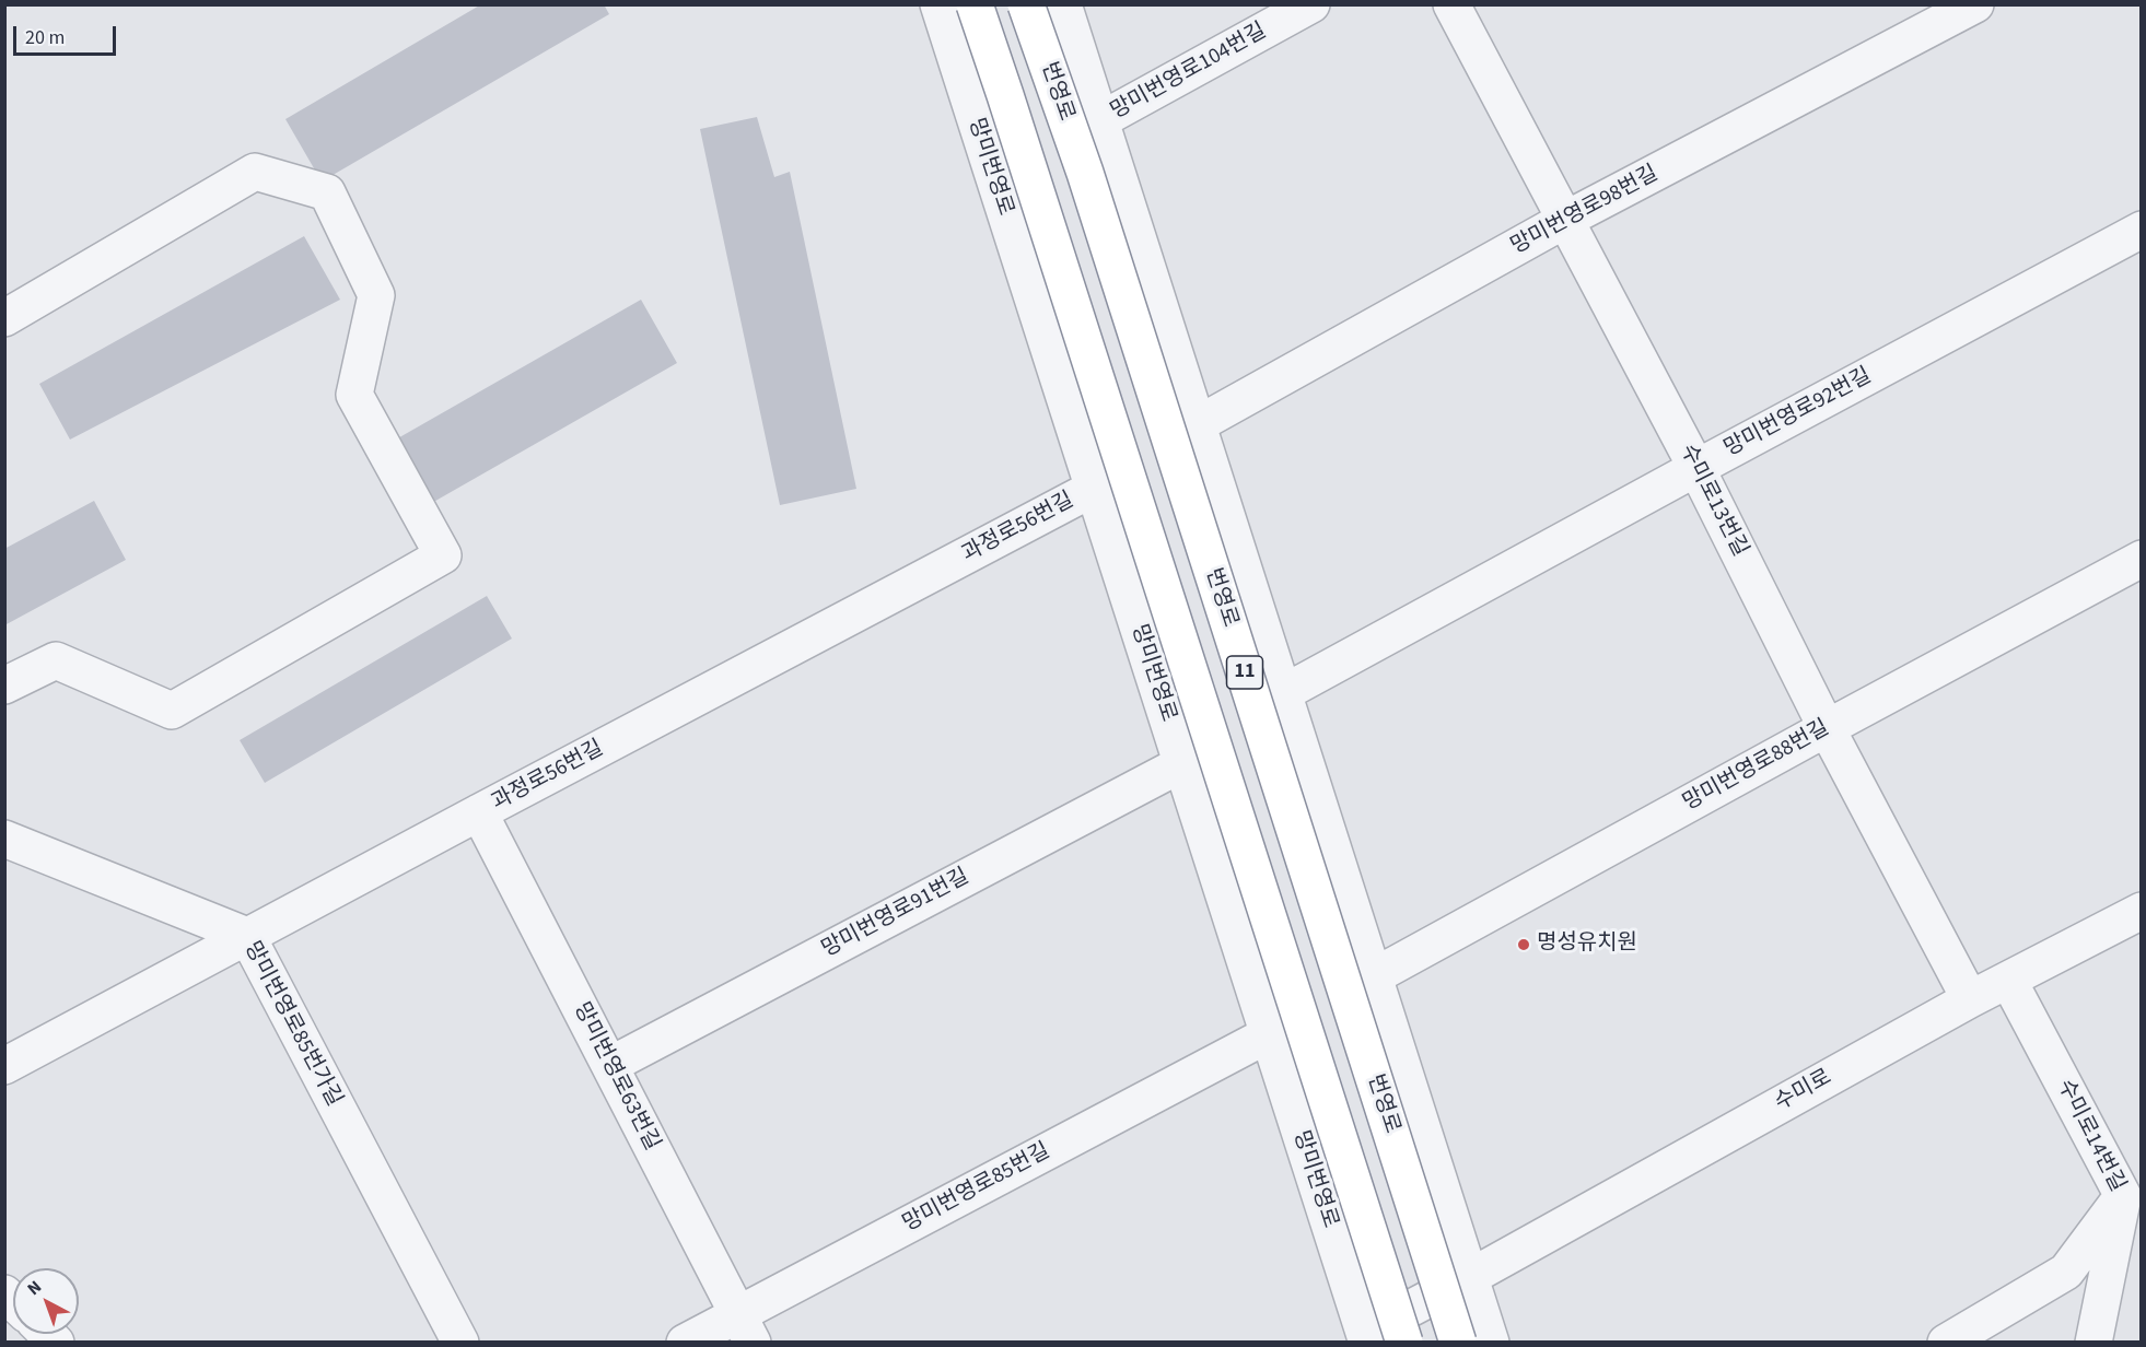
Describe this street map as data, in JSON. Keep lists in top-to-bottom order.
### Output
{
  "streets": {
    "highway": ["번영로", "11"],
    "street": [
      "망미번영로104번길",
      "망미번영로",
      "망미번영로98번길",
      "망미번영로92번길",
      "수미로13번길",
      "과정로56번길",
      "망미번영로88번길",
      "망미번영로91번길",
      "망미번영로85번가길",
      "망미번영로63번길",
      "수미로",
      "수미로14번길",
      "망미번영로85번길"
    ]
  },
  "crossings": [
    ["망미번영로", "과정로56번길"],
    ["망미번영로", "망미번영로91번길"],
    ["망미번영로", "수미로"],
    ["망미번영로", "망미번영로85번길"],
    ["망미번영로98번길", "수미로13번길"],
    ["망미번영로92번길", "수미로13번길"],
    ["수미로13번길", "망미번영로88번길"],
    ["수미로13번길", "수미로"],
    ["과정로56번길", "망미번영로85번가길"],
    ["과정로56번길", "망미번영로63번길"],
    ["망미번영로91번길", "망미번영로63번길"],
    ["망미번영로63번길", "망미번영로85번길"],
    ["수미로", "수미로14번길"]
  ],
  "places": ["명성유치원"],
  "scale_bar": "20 m",
  "north": "top left"
}
